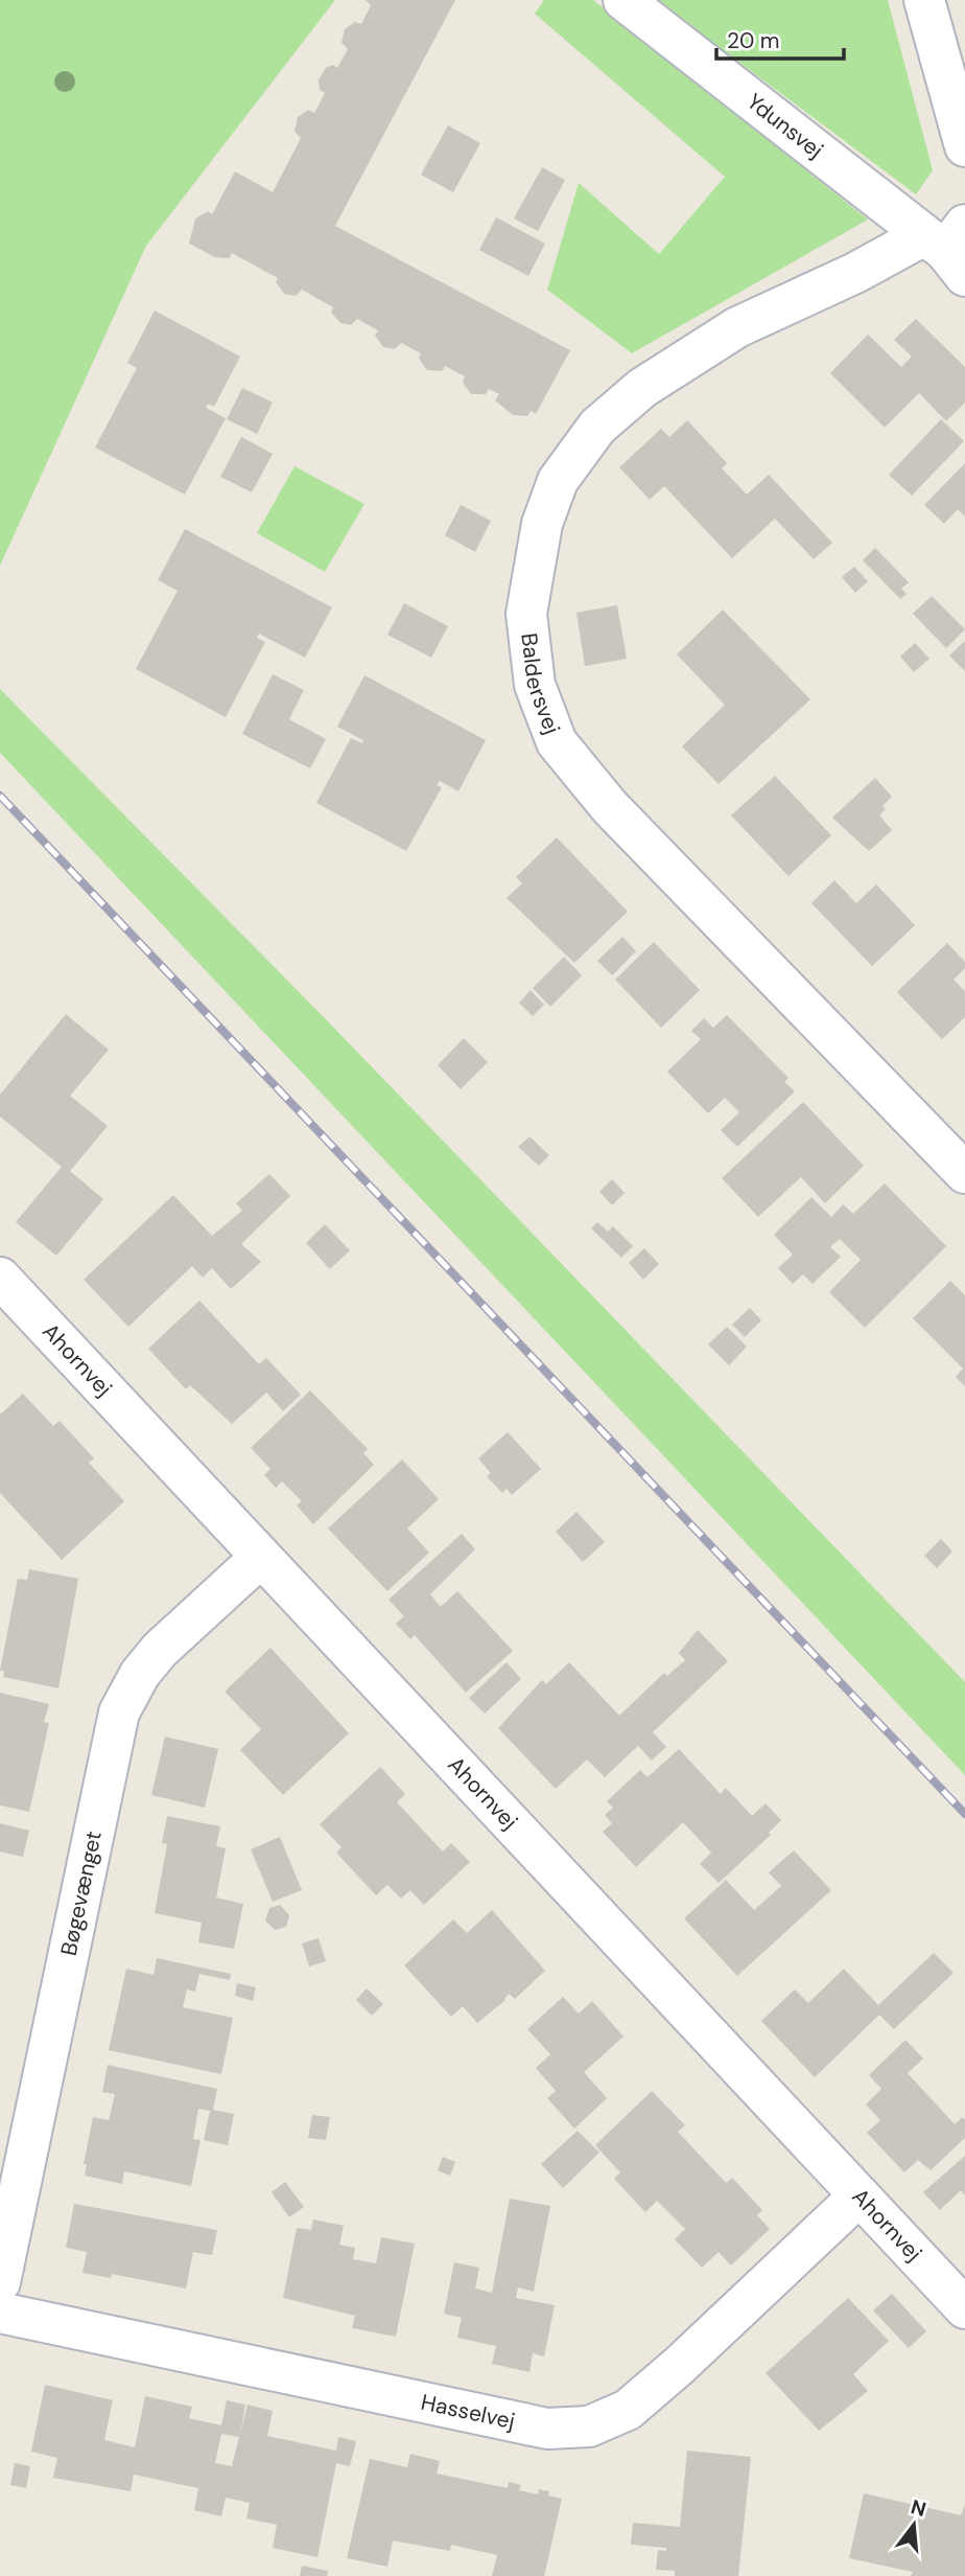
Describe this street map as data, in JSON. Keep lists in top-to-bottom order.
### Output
{
  "streets": {
    "street": [
      "Ydunsvej",
      "Baldersvej",
      "Ahornvej",
      "Bøgevænget",
      "Hasselvej"
    ]
  },
  "crossings": [
    ["Ydunsvej", "Baldersvej"],
    ["Ahornvej", "Bøgevænget"],
    ["Ahornvej", "Hasselvej"]
  ],
  "scale_bar": "20 m",
  "north": "top"
}
